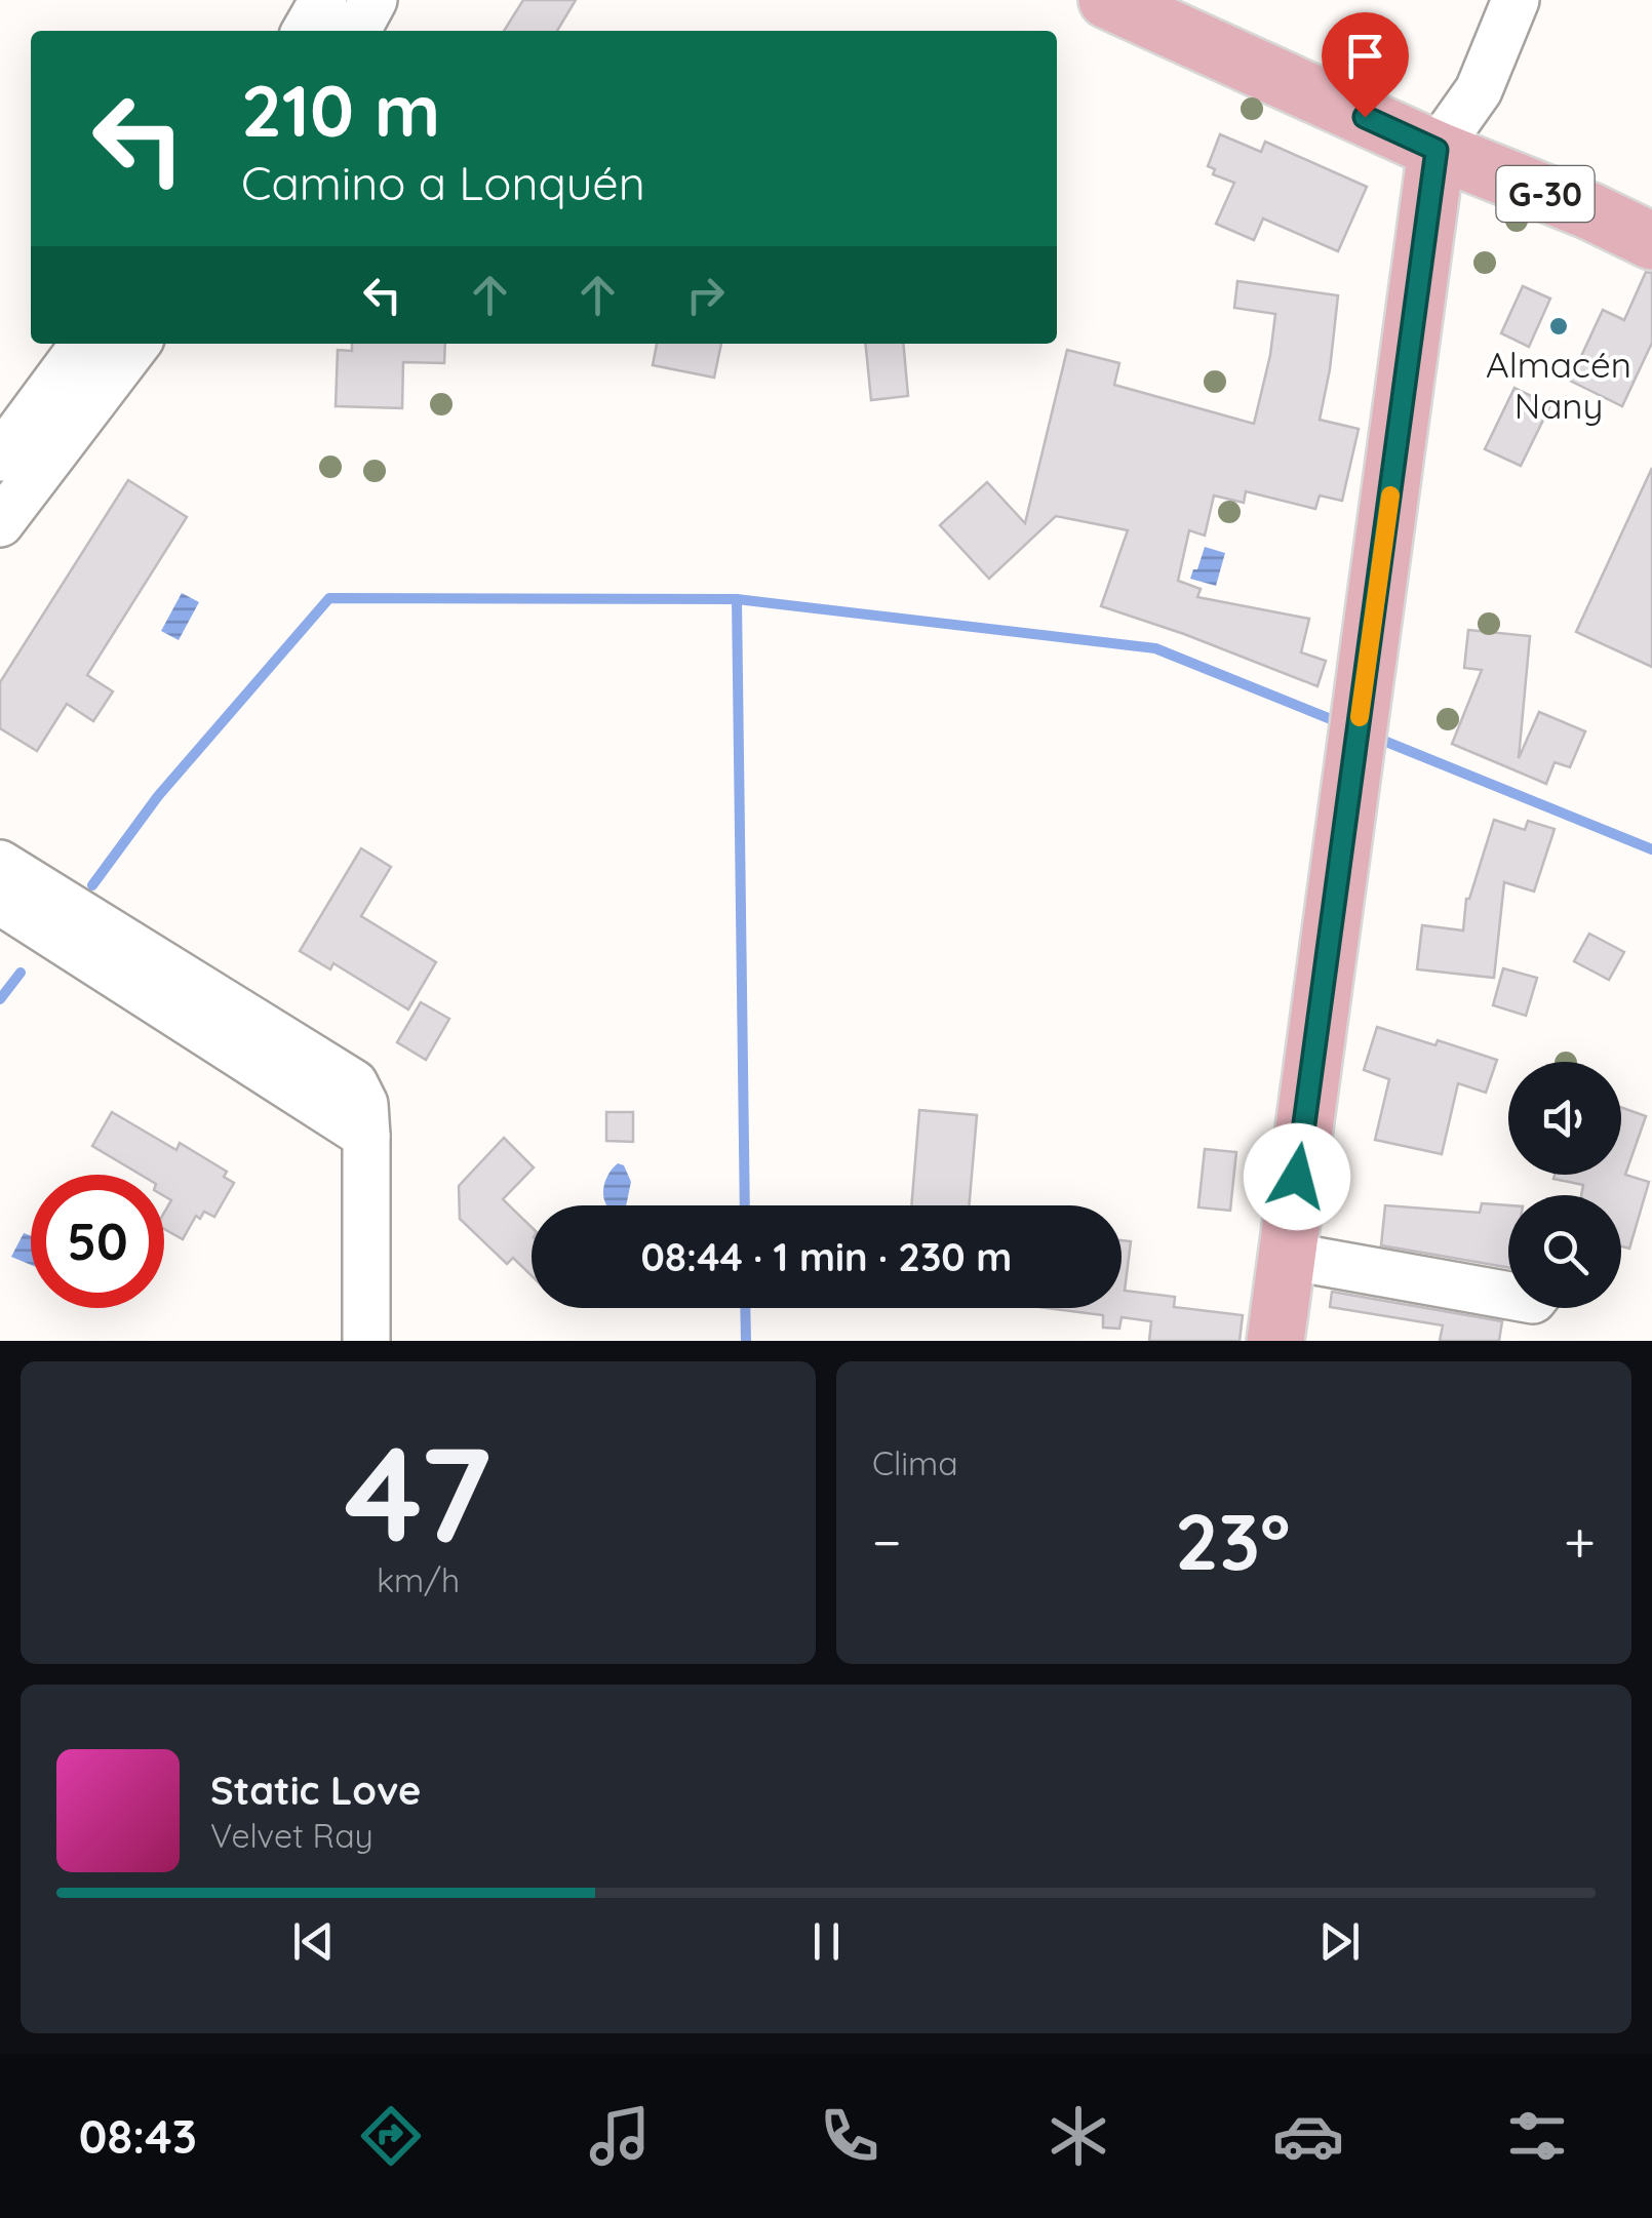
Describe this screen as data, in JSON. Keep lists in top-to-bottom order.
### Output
{
  "streets": {
    "main road": ["G-30"]
  },
  "places": ["Almacén Nany"],
  "page": {
    "turn": ["210 m", "Camino a Lonquén"],
    "limit": "50",
    "trip": "08:44 · 1 min · 230 m",
    "tile": [
      ["47", "km/h"],
      "Clima"
    ],
    "heat": ["−", "23°", "+"],
    "song": ["Static Love", "Velvet Ray"],
    "tabs": "08:43"
  }
}
